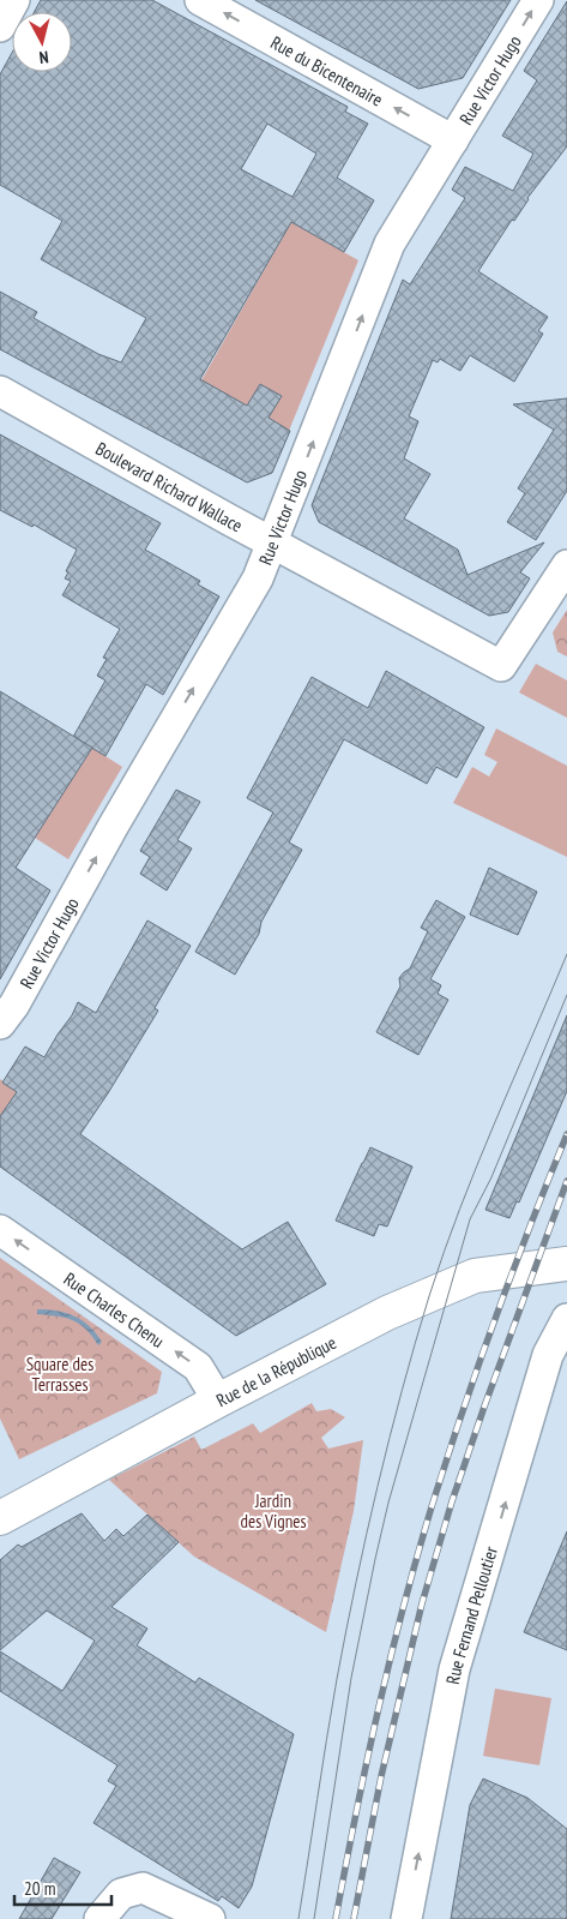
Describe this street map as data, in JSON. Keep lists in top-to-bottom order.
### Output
{
  "streets": {
    "street": [
      "Rue du Bicentenaire",
      "Rue Victor Hugo",
      "Boulevard Richard Wallace",
      "Rue Charles Chenu",
      "Rue de la République",
      "Rue Fernand Pelloutier"
    ]
  },
  "crossings": [
    ["Rue du Bicentenaire", "Rue Victor Hugo"],
    ["Rue Victor Hugo", "Boulevard Richard Wallace"],
    ["Rue Charles Chenu", "Rue de la République"]
  ],
  "one_way": [
    "Rue du Bicentenaire",
    "Rue Victor Hugo",
    "Rue Charles Chenu",
    "Rue Fernand Pelloutier"
  ],
  "parks": ["Square des Terrasses", "Jardin des Vignes"],
  "scale_bar": "20 m",
  "north": "bottom"
}
